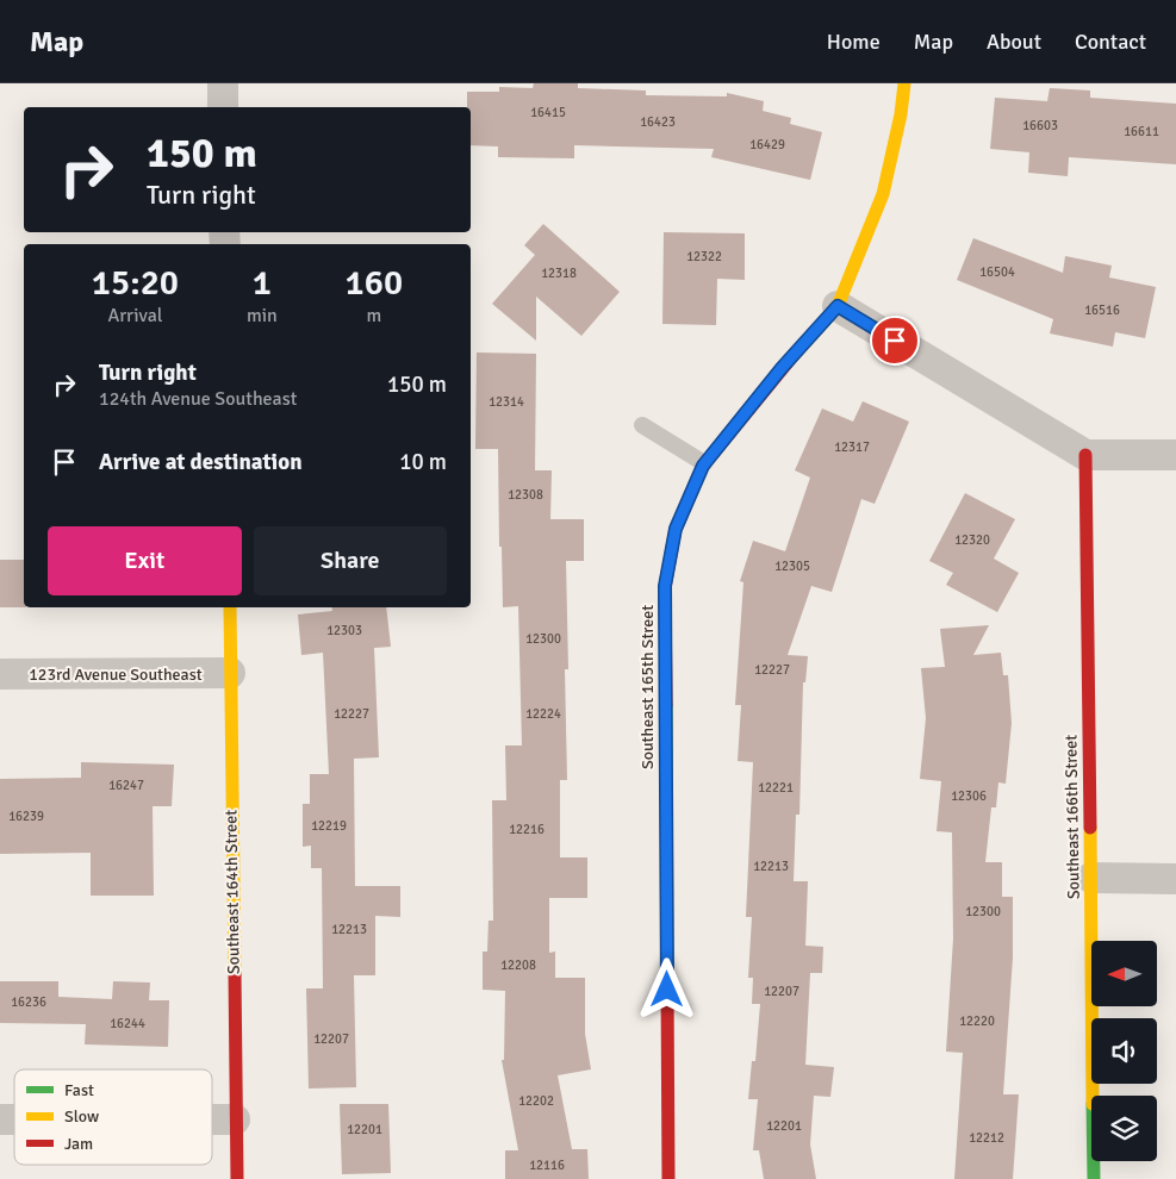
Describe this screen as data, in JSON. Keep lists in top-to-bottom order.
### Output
{
  "streets": {
    "street": [
      "123rd Avenue Southeast",
      "Southeast 165th Street",
      "Southeast 166th Street",
      "Southeast 164th Street"
    ]
  },
  "crossings": [
    ["123rd Avenue Southeast", "Southeast 164th Street"]
  ],
  "house_numbers": [
    "16415",
    "16423",
    "16603",
    "16611",
    "16429",
    "12322",
    "16504",
    "12318",
    "16516",
    "12314",
    "12317",
    "12308",
    "12320",
    "12305",
    "12303",
    "12300",
    "12227",
    "12227",
    "12224",
    "16247",
    "12221",
    "12306",
    "16239",
    "12219",
    "12216",
    "12213",
    "12300",
    "12213",
    "12208",
    "12207",
    "16236",
    "12220",
    "16244",
    "12207",
    "12202",
    "12201",
    "12201",
    "12212",
    "12116"
  ],
  "legend": ["Fast", "Slow", "Jam"],
  "north": "left",
  "page": {
    "header": "Map",
    "nav": [
      "Home",
      "Map",
      "About",
      "Contact"
    ],
    "turn": ["150 m", "Turn right"],
    "eta": [
      "15:20",
      "Arrival",
      "1",
      "min",
      "160",
      "m"
    ],
    "list": [
      {
        "name": "Turn right",
        "note": "124th Avenue Southeast",
        "value": "150 m"
      },
      {
        "name": "Arrive at destination",
        "value": "10 m"
      }
    ],
    "buttons": ["Exit", "Share"]
  }
}
